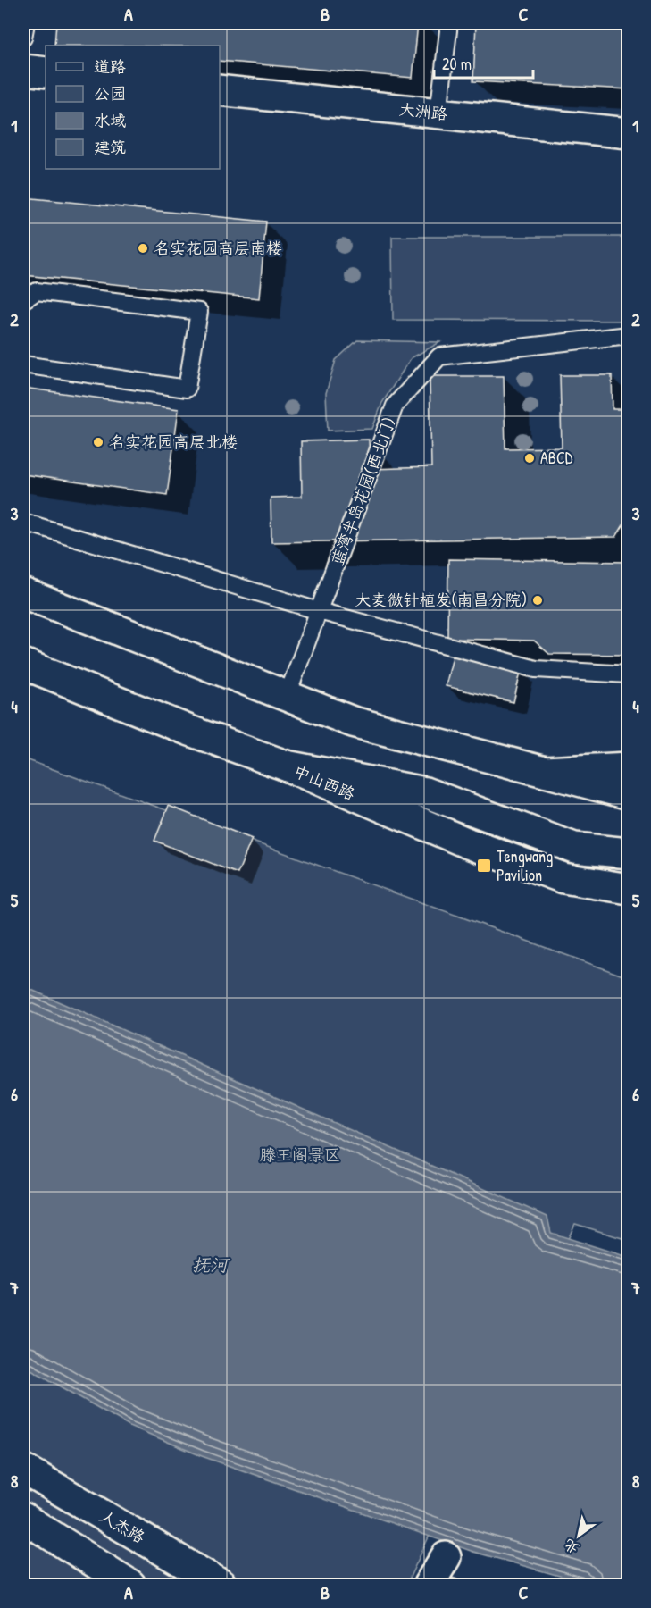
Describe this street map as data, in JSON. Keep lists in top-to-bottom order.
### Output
{
  "streets": {
    "main road": ["大洲路", "中山西路", "人杰路"],
    "lane": ["蓝湾半岛花园(西北门)"]
  },
  "water": ["抚河"],
  "parks": ["滕王阁景区"],
  "places": {
    "other": [
      "名实花园高层南楼",
      "名实花园高层北楼",
      "ABCD",
      "大麦微针植发(南昌分院)"
    ],
    "transit": ["Tengwang Pavilion"]
  },
  "legend": [
    "道路",
    "公园",
    "水域",
    "建筑"
  ],
  "scale_bar": "20 m",
  "north": "bottom left",
  "grid": {
    "columns": ["A", "B", "C"],
    "rows": [
      "1",
      "2",
      "3",
      "4",
      "5",
      "6",
      "7",
      "8"
    ]
  }
}
